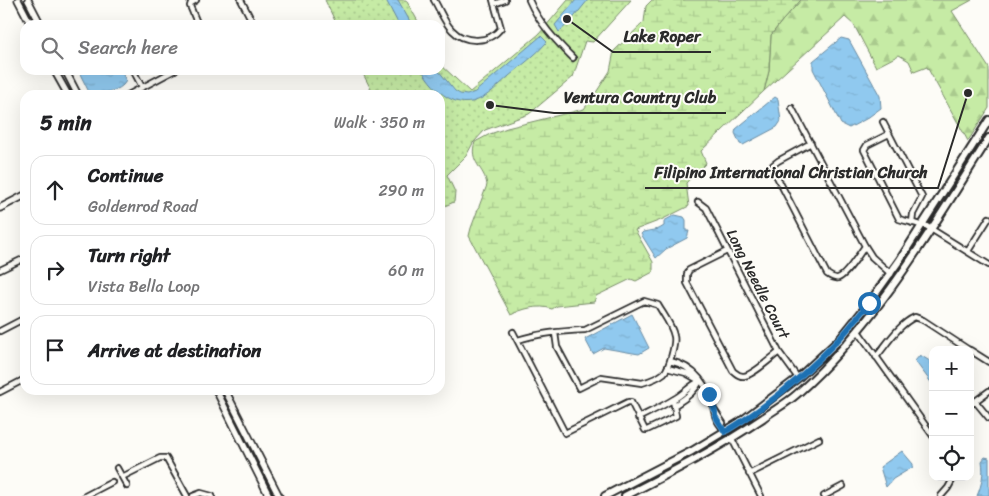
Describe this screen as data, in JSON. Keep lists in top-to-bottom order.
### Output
{
  "streets": {
    "street": ["Long Needle Court"]
  },
  "places": ["Lake Roper", "Filipino International Christian Church", "Ventura Country Club"],
  "page": {
    "search": "Search here",
    "heading": ["5 min", "Walk · 350 m"],
    "list": [
      ["Continue", "Goldenrod Road", "290 m"],
      ["Turn right", "Vista Bella Loop", "60 m"],
      "Arrive at destination"
    ],
    "map_buttons": ["+", "−"]
  }
}
